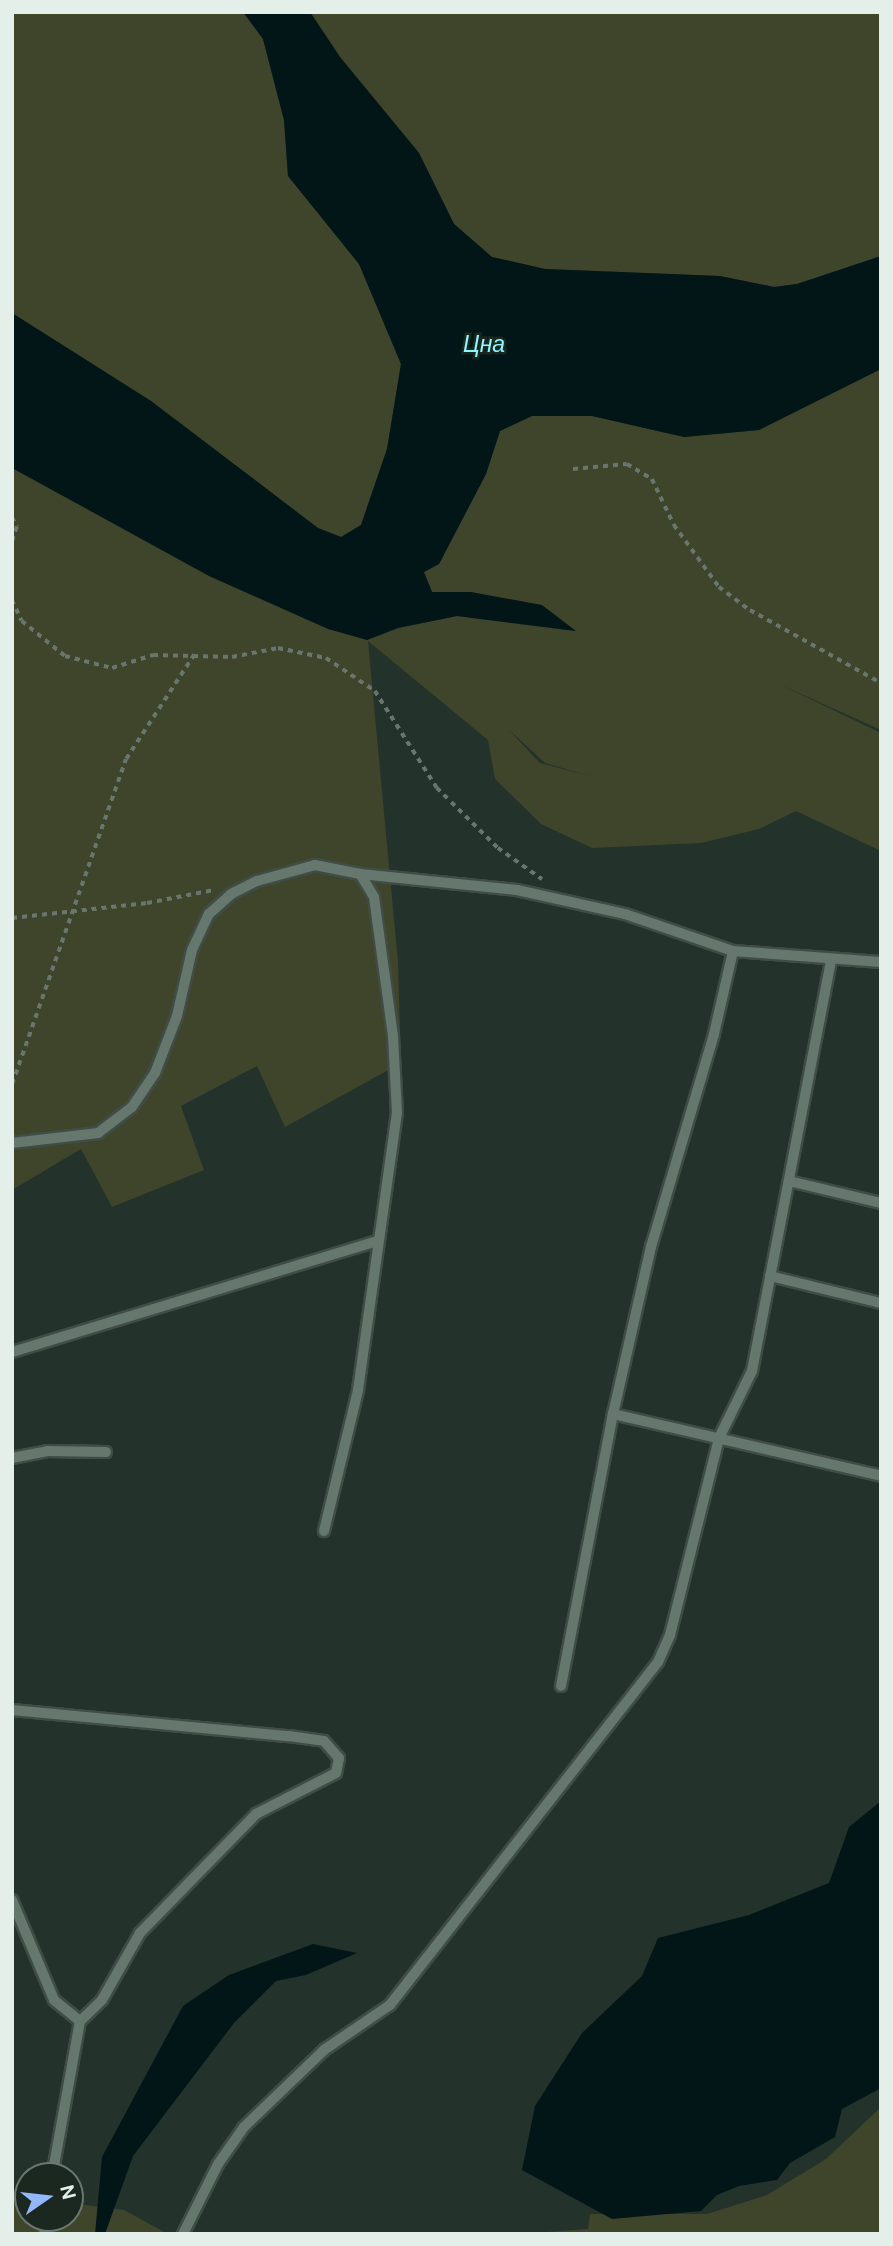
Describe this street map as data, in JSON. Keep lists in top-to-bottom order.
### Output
{
  "water": ["Цна"],
  "north": "right"
}
